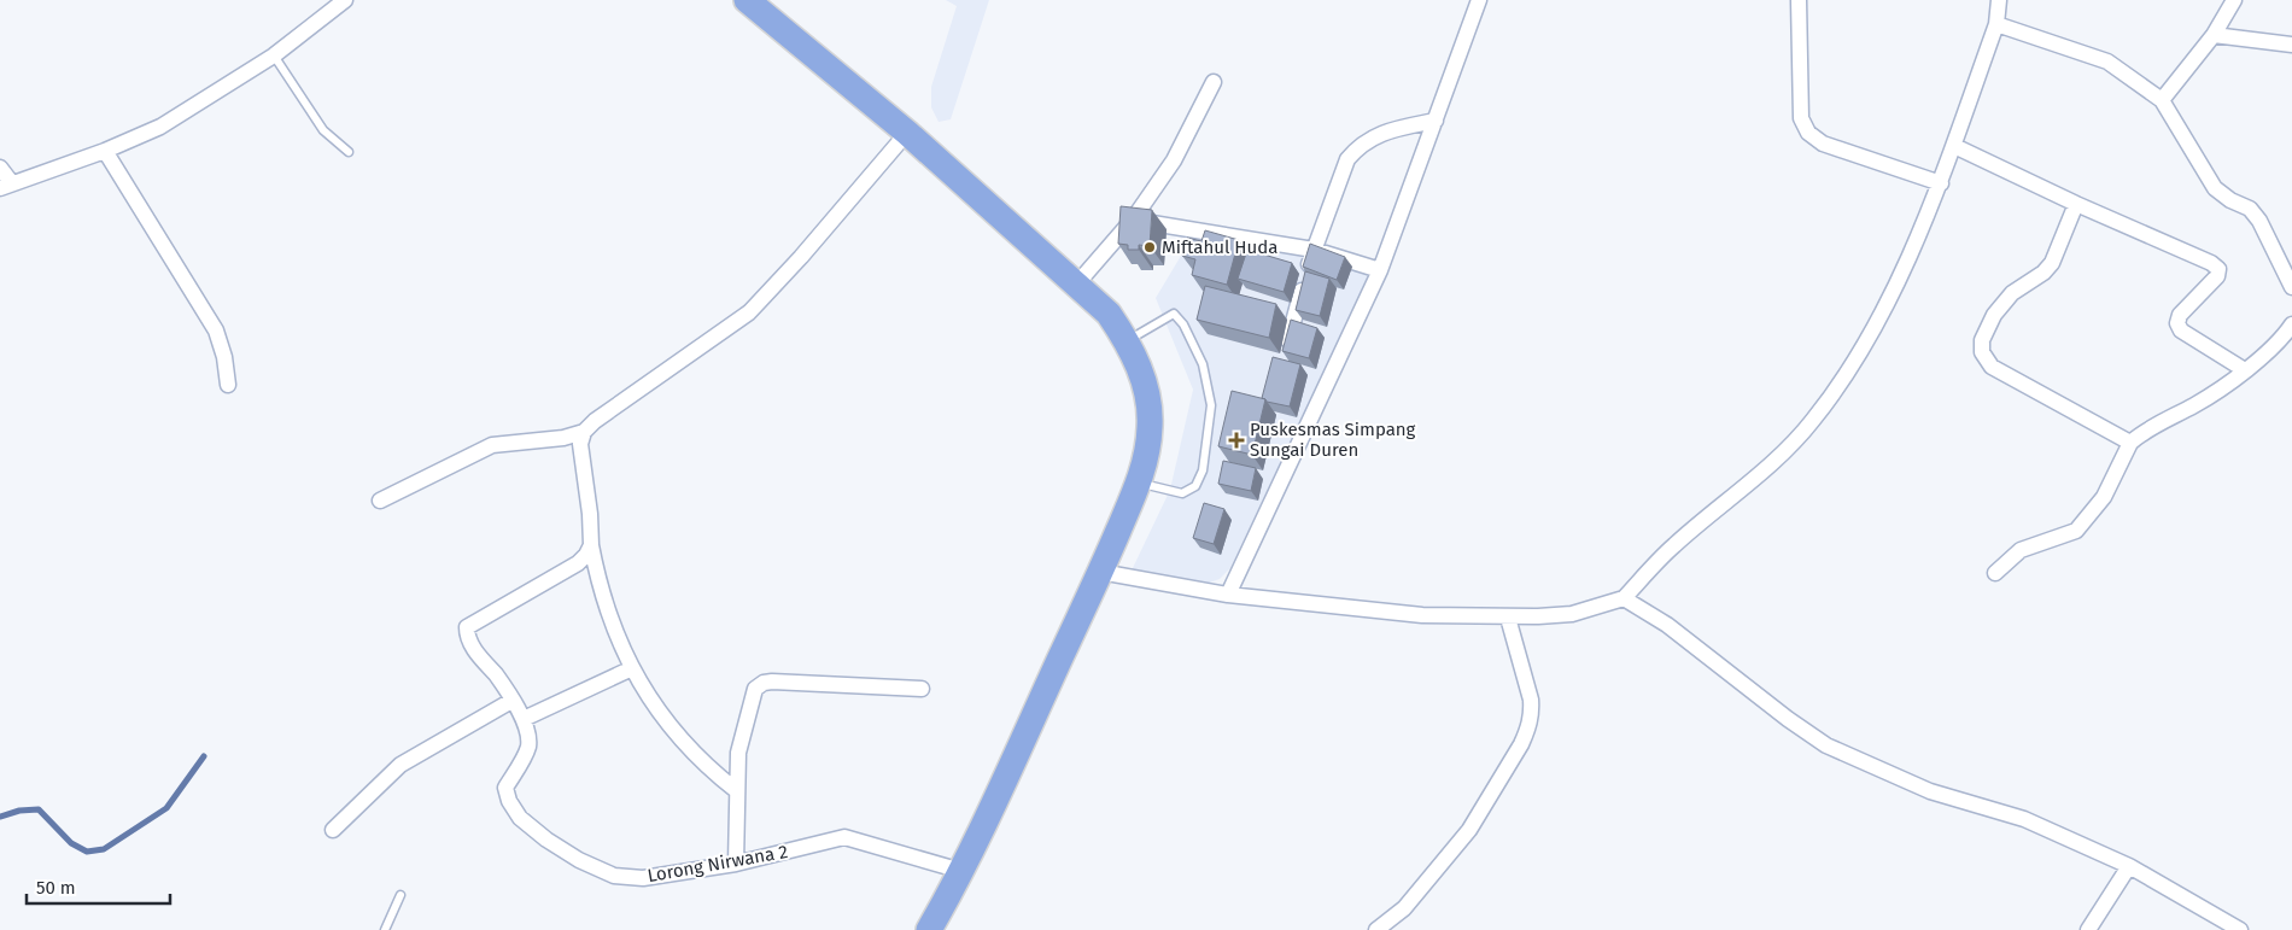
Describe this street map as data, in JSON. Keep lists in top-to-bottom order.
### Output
{
  "streets": {
    "street": ["Lorong Nirwana 2"]
  },
  "places": {
    "other": ["Miftahul Huda"],
    "health": ["Puskesmas Simpang Sungai Duren"]
  },
  "scale_bar": "50 m"
}
